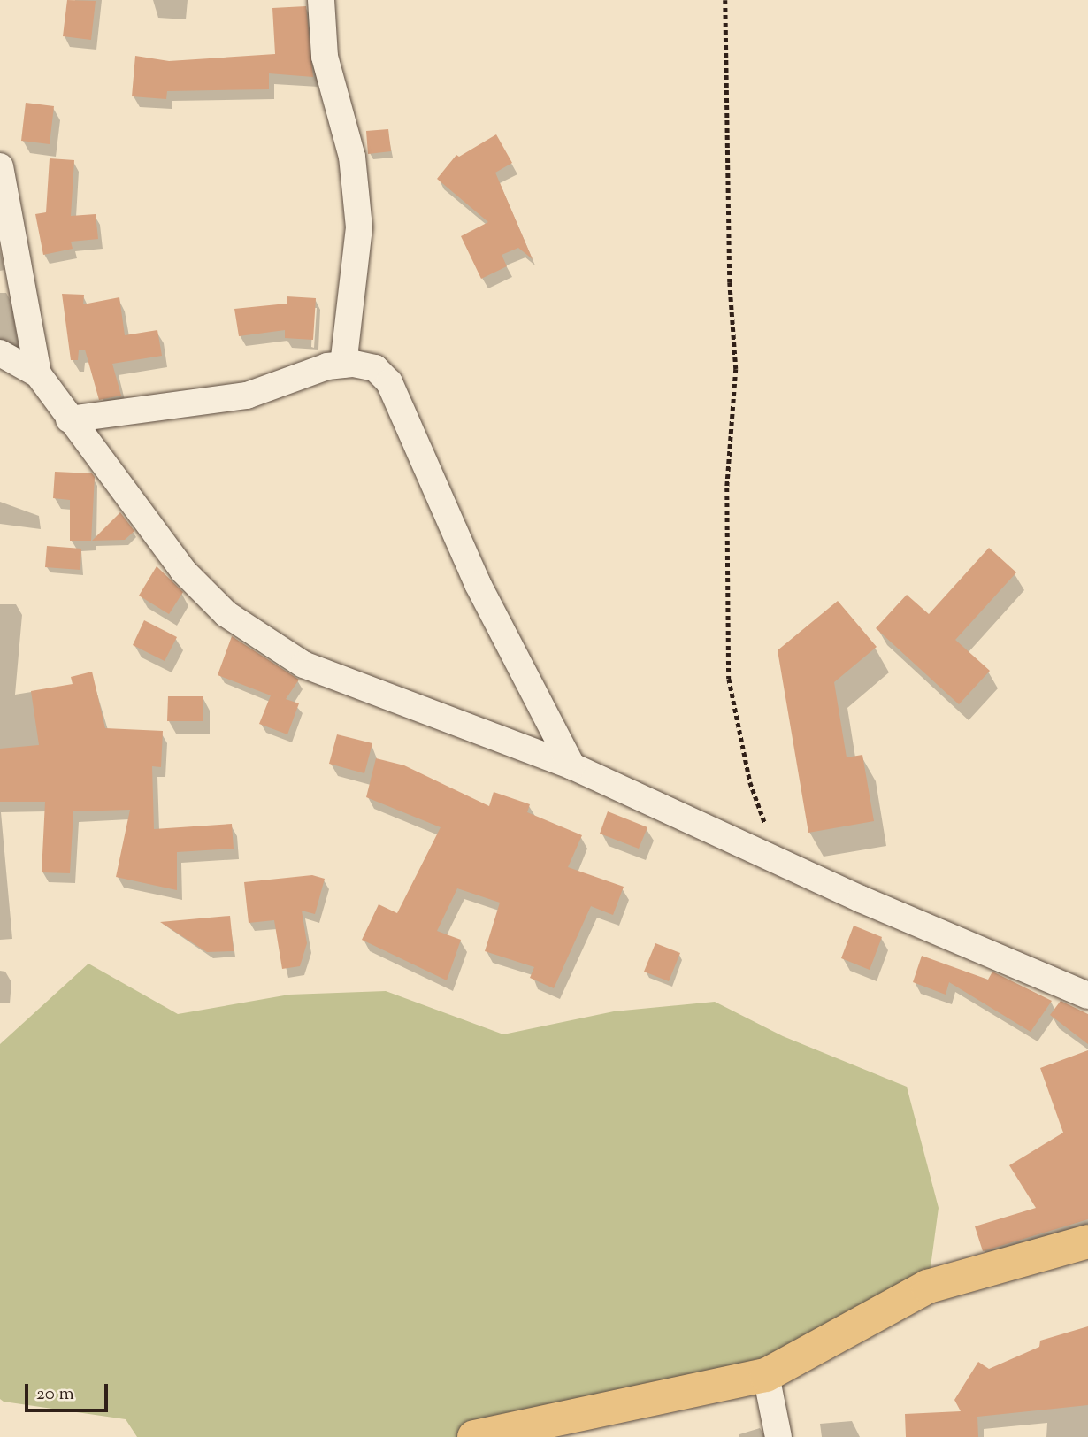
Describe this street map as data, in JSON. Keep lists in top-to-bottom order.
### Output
{
  "scale_bar": "20 m"
}
